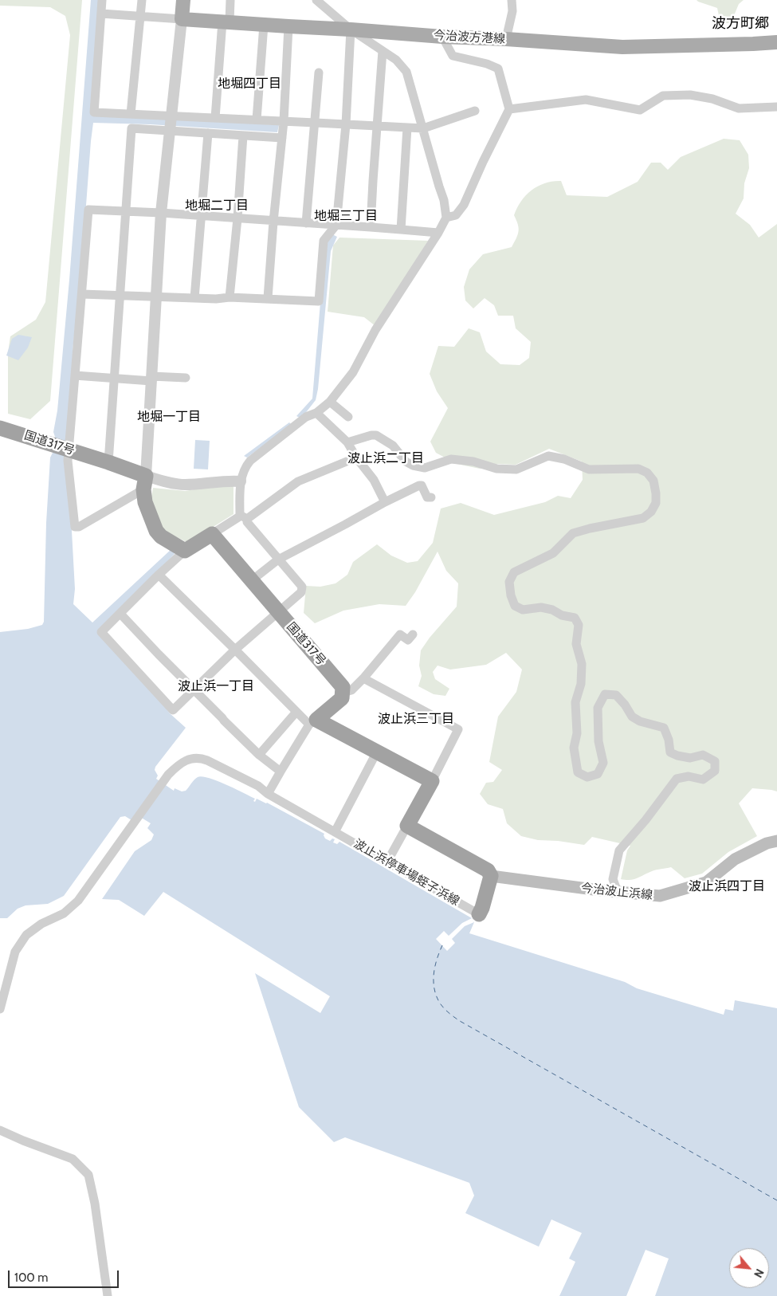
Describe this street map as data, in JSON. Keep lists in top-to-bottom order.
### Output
{
  "streets": {
    "highway": ["国道317号"],
    "main road": ["今治波方港線", "今治波止浜線"],
    "street": ["波止浜停車場蛭子浜線"]
  },
  "districts": [
    "波方町郷",
    "地堀四丁目",
    "地堀二丁目",
    "地堀三丁目",
    "地堀一丁目",
    "波止浜二丁目",
    "波止浜一丁目",
    "波止浜三丁目",
    "波止浜四丁目"
  ],
  "scale_bar": "100 m",
  "north": "bottom right"
}
